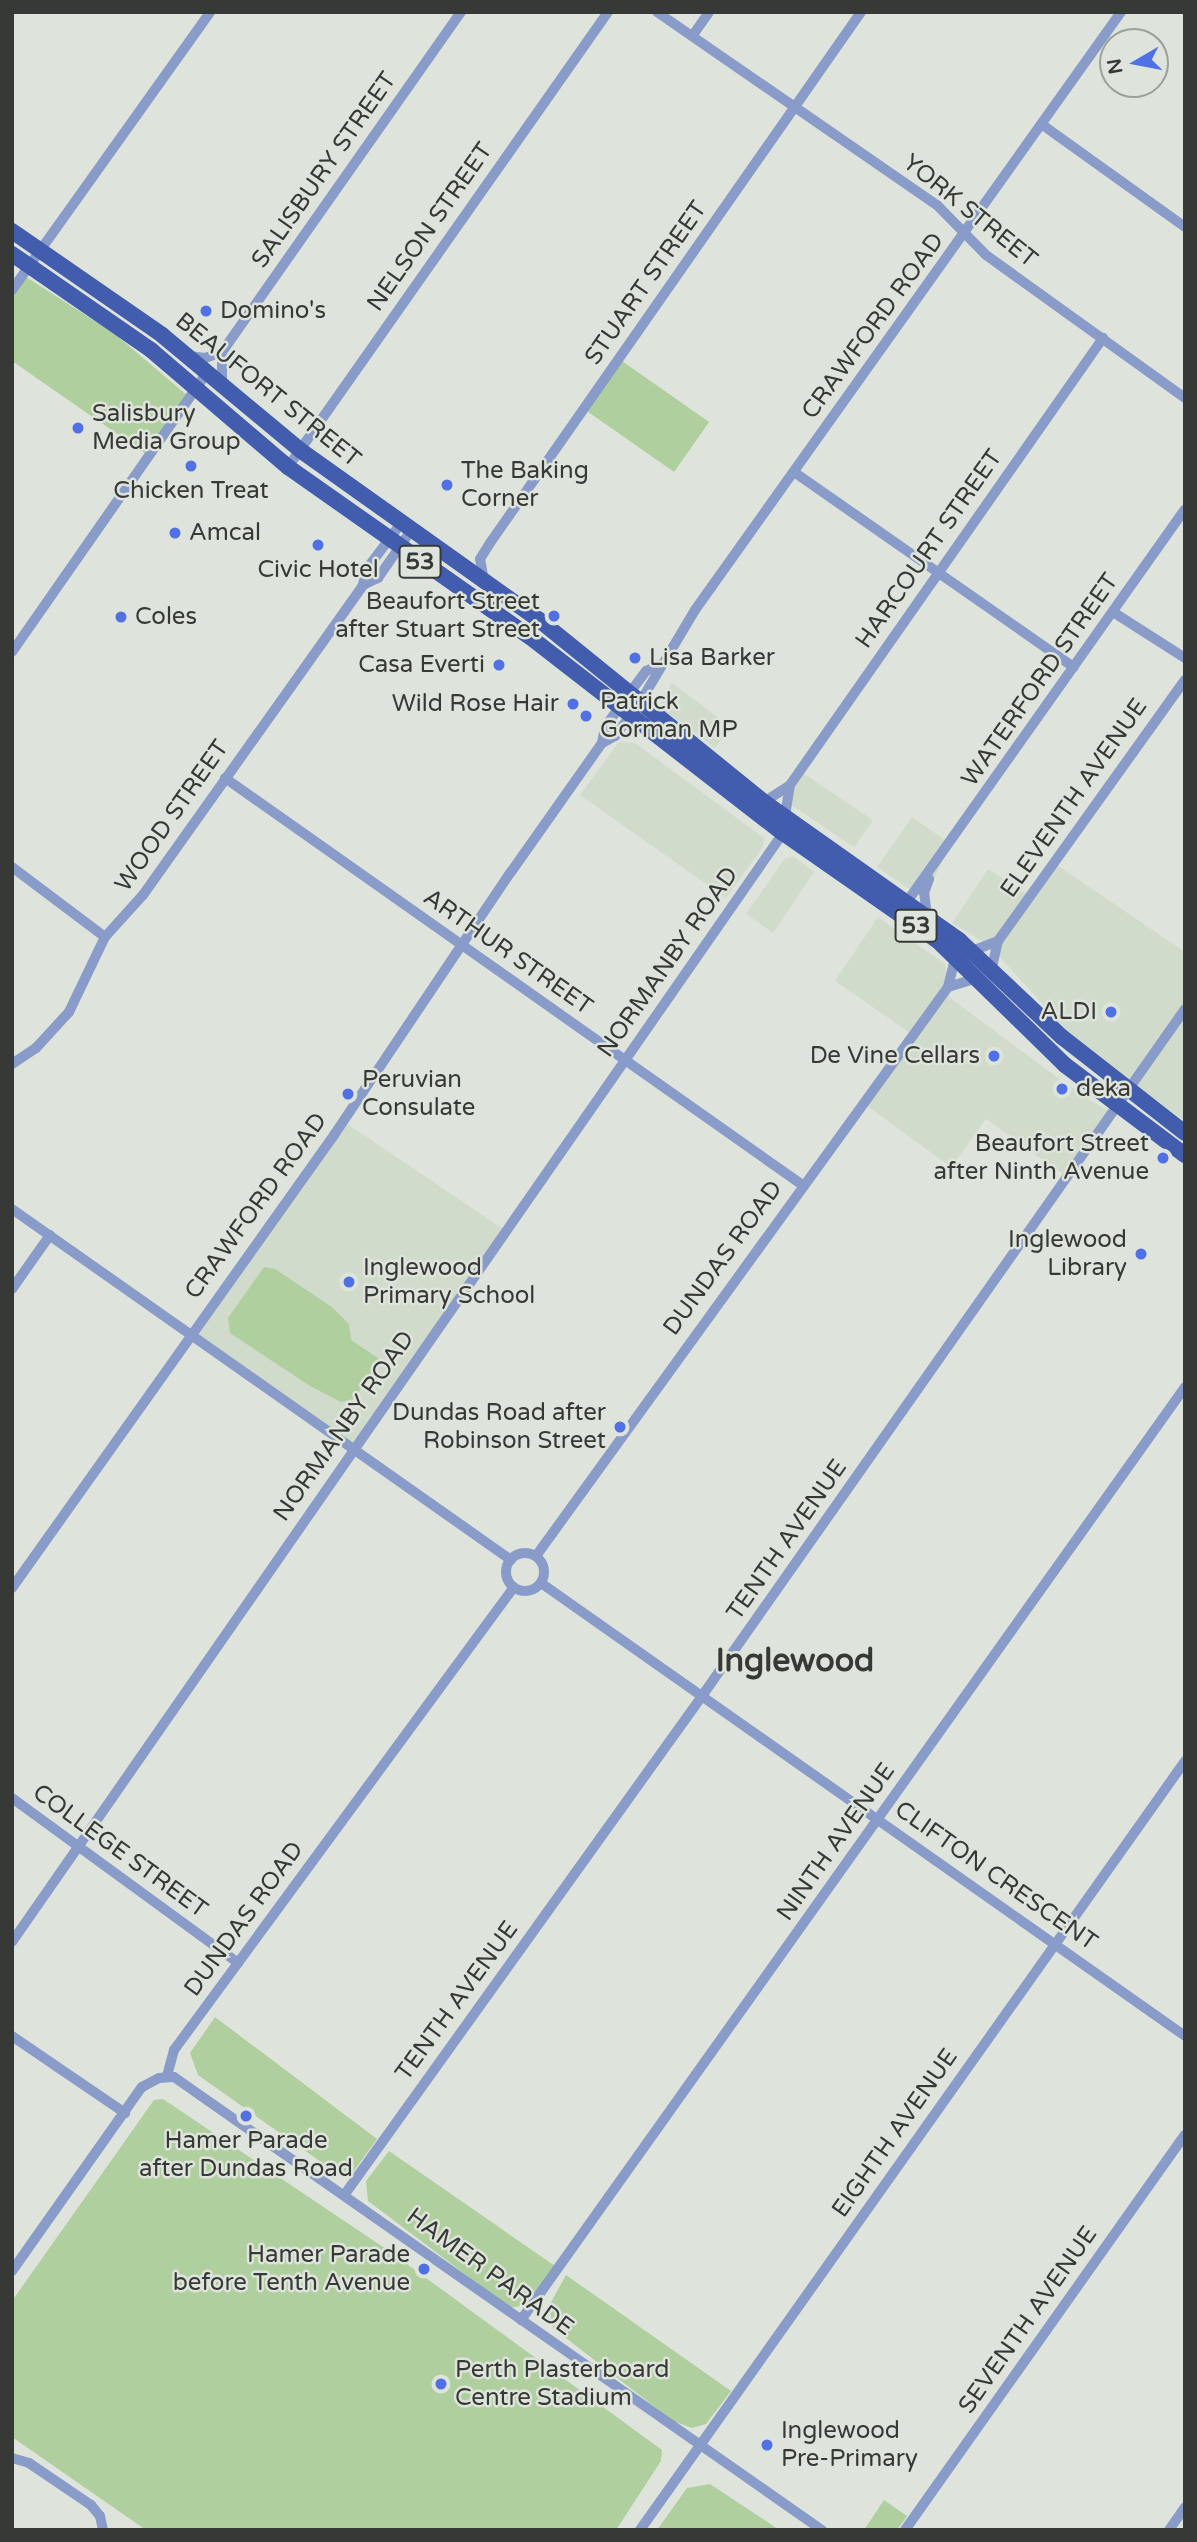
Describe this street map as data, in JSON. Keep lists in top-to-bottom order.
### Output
{
  "streets": {
    "main road": ["BEAUFORT STREET", "53"],
    "street": [
      "SALISBURY STREET",
      "YORK STREET",
      "NELSON STREET",
      "STUART STREET",
      "CRAWFORD ROAD",
      "HARCOURT STREET",
      "WATERFORD STREET",
      "ELEVENTH AVENUE",
      "WOOD STREET",
      "ARTHUR STREET",
      "NORMANBY ROAD",
      "DUNDAS ROAD",
      "TENTH AVENUE",
      "NINTH AVENUE",
      "COLLEGE STREET",
      "CLIFTON CRESCENT",
      "EIGHTH AVENUE",
      "HAMER PARADE",
      "SEVENTH AVENUE"
    ]
  },
  "crossings": [
    ["YORK STREET", "STUART STREET"],
    ["YORK STREET", "CRAWFORD ROAD"],
    ["YORK STREET", "HARCOURT STREET"],
    ["NELSON STREET", "BEAUFORT STREET"],
    ["STUART STREET", "BEAUFORT STREET"],
    ["CRAWFORD ROAD", "BEAUFORT STREET"],
    ["CRAWFORD ROAD", "ARTHUR STREET"],
    ["BEAUFORT STREET", "HARCOURT STREET"],
    ["BEAUFORT STREET", "WATERFORD STREET"],
    ["BEAUFORT STREET", "ELEVENTH AVENUE"],
    ["BEAUFORT STREET", "WOOD STREET"],
    ["BEAUFORT STREET", "NORMANBY ROAD"],
    ["BEAUFORT STREET", "DUNDAS ROAD"],
    ["BEAUFORT STREET", "TENTH AVENUE"],
    ["WOOD STREET", "ARTHUR STREET"],
    ["ARTHUR STREET", "NORMANBY ROAD"],
    ["ARTHUR STREET", "DUNDAS ROAD"],
    ["NORMANBY ROAD", "COLLEGE STREET"],
    ["DUNDAS ROAD", "COLLEGE STREET"],
    ["DUNDAS ROAD", "CLIFTON CRESCENT"],
    ["DUNDAS ROAD", "HAMER PARADE"],
    ["TENTH AVENUE", "CLIFTON CRESCENT"],
    ["TENTH AVENUE", "HAMER PARADE"],
    ["NINTH AVENUE", "CLIFTON CRESCENT"],
    ["NINTH AVENUE", "HAMER PARADE"],
    ["CLIFTON CRESCENT", "EIGHTH AVENUE"],
    ["EIGHTH AVENUE", "HAMER PARADE"]
  ],
  "districts": ["Inglewood"],
  "places": [
    "Domino's",
    "Salisbury Media Group",
    "Chicken Treat",
    "The Baking Corner",
    "Amcal",
    "Civic Hotel",
    "Beaufort Street after Stuart Street",
    "Coles",
    "Lisa Barker",
    "Casa Everti",
    "Wild Rose Hair",
    "Patrick Gorman MP",
    "ALDI",
    "De Vine Cellars",
    "deka",
    "Peruvian Consulate",
    "Beaufort Street after Ninth Avenue",
    "Inglewood Library",
    "Inglewood Primary School",
    "Dundas Road after Robinson Street",
    "Hamer Parade after Dundas Road",
    "Hamer Parade before Tenth Avenue",
    "Perth Plasterboard Centre Stadium",
    "Inglewood Pre-Primary"
  ],
  "north": "left"
}
